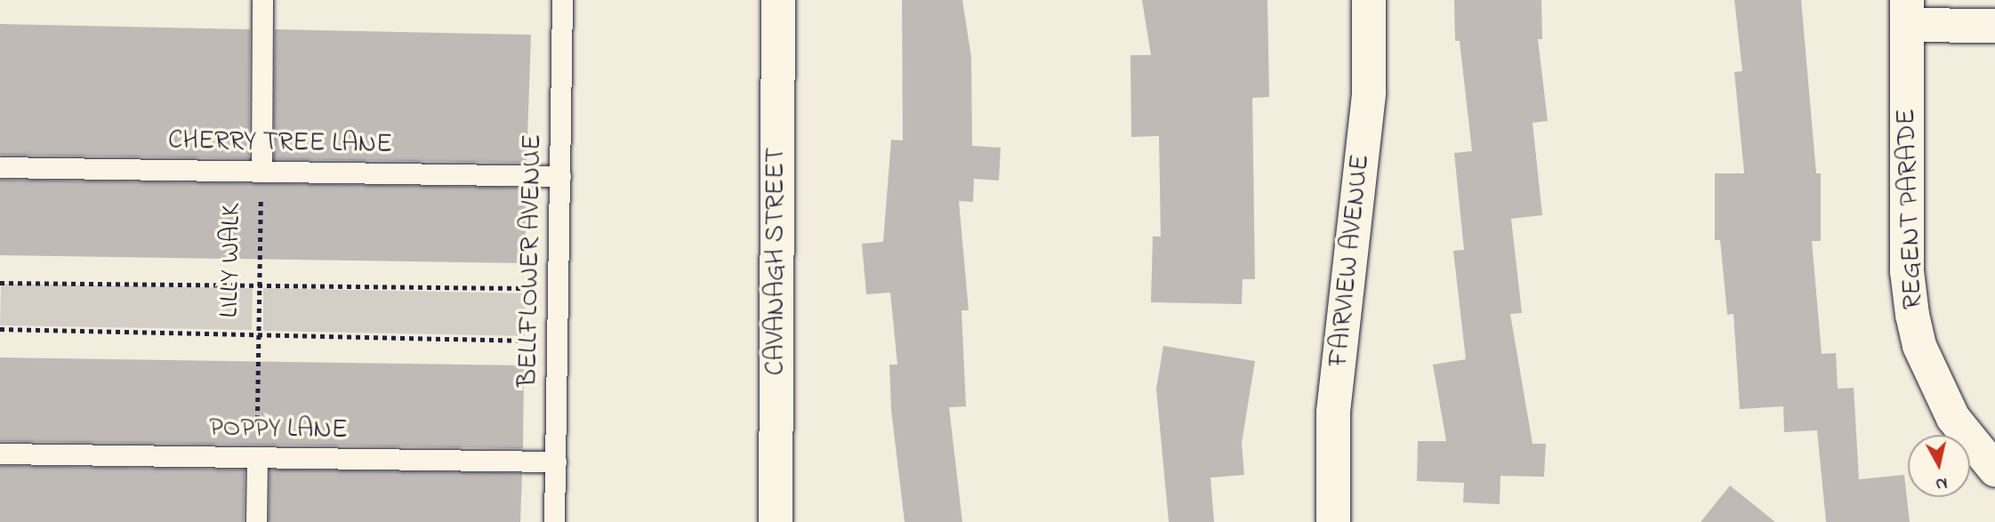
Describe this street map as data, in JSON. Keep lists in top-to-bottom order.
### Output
{
  "streets": {
    "street": ["REGENT PARADE", "FAIRVIEW AVENUE", "CAVANAGH STREET"],
    "lane": [
      "CHERRY TREE LANE",
      "LILLY WALK",
      "BELLFLOWER AVENUE",
      "POPPY LANE"
    ]
  },
  "crossings": [
    ["CHERRY TREE LANE", "LILLY WALK"],
    ["CHERRY TREE LANE", "BELLFLOWER AVENUE"],
    ["LILLY WALK", "POPPY LANE"],
    ["BELLFLOWER AVENUE", "POPPY LANE"]
  ],
  "north": "bottom"
}
